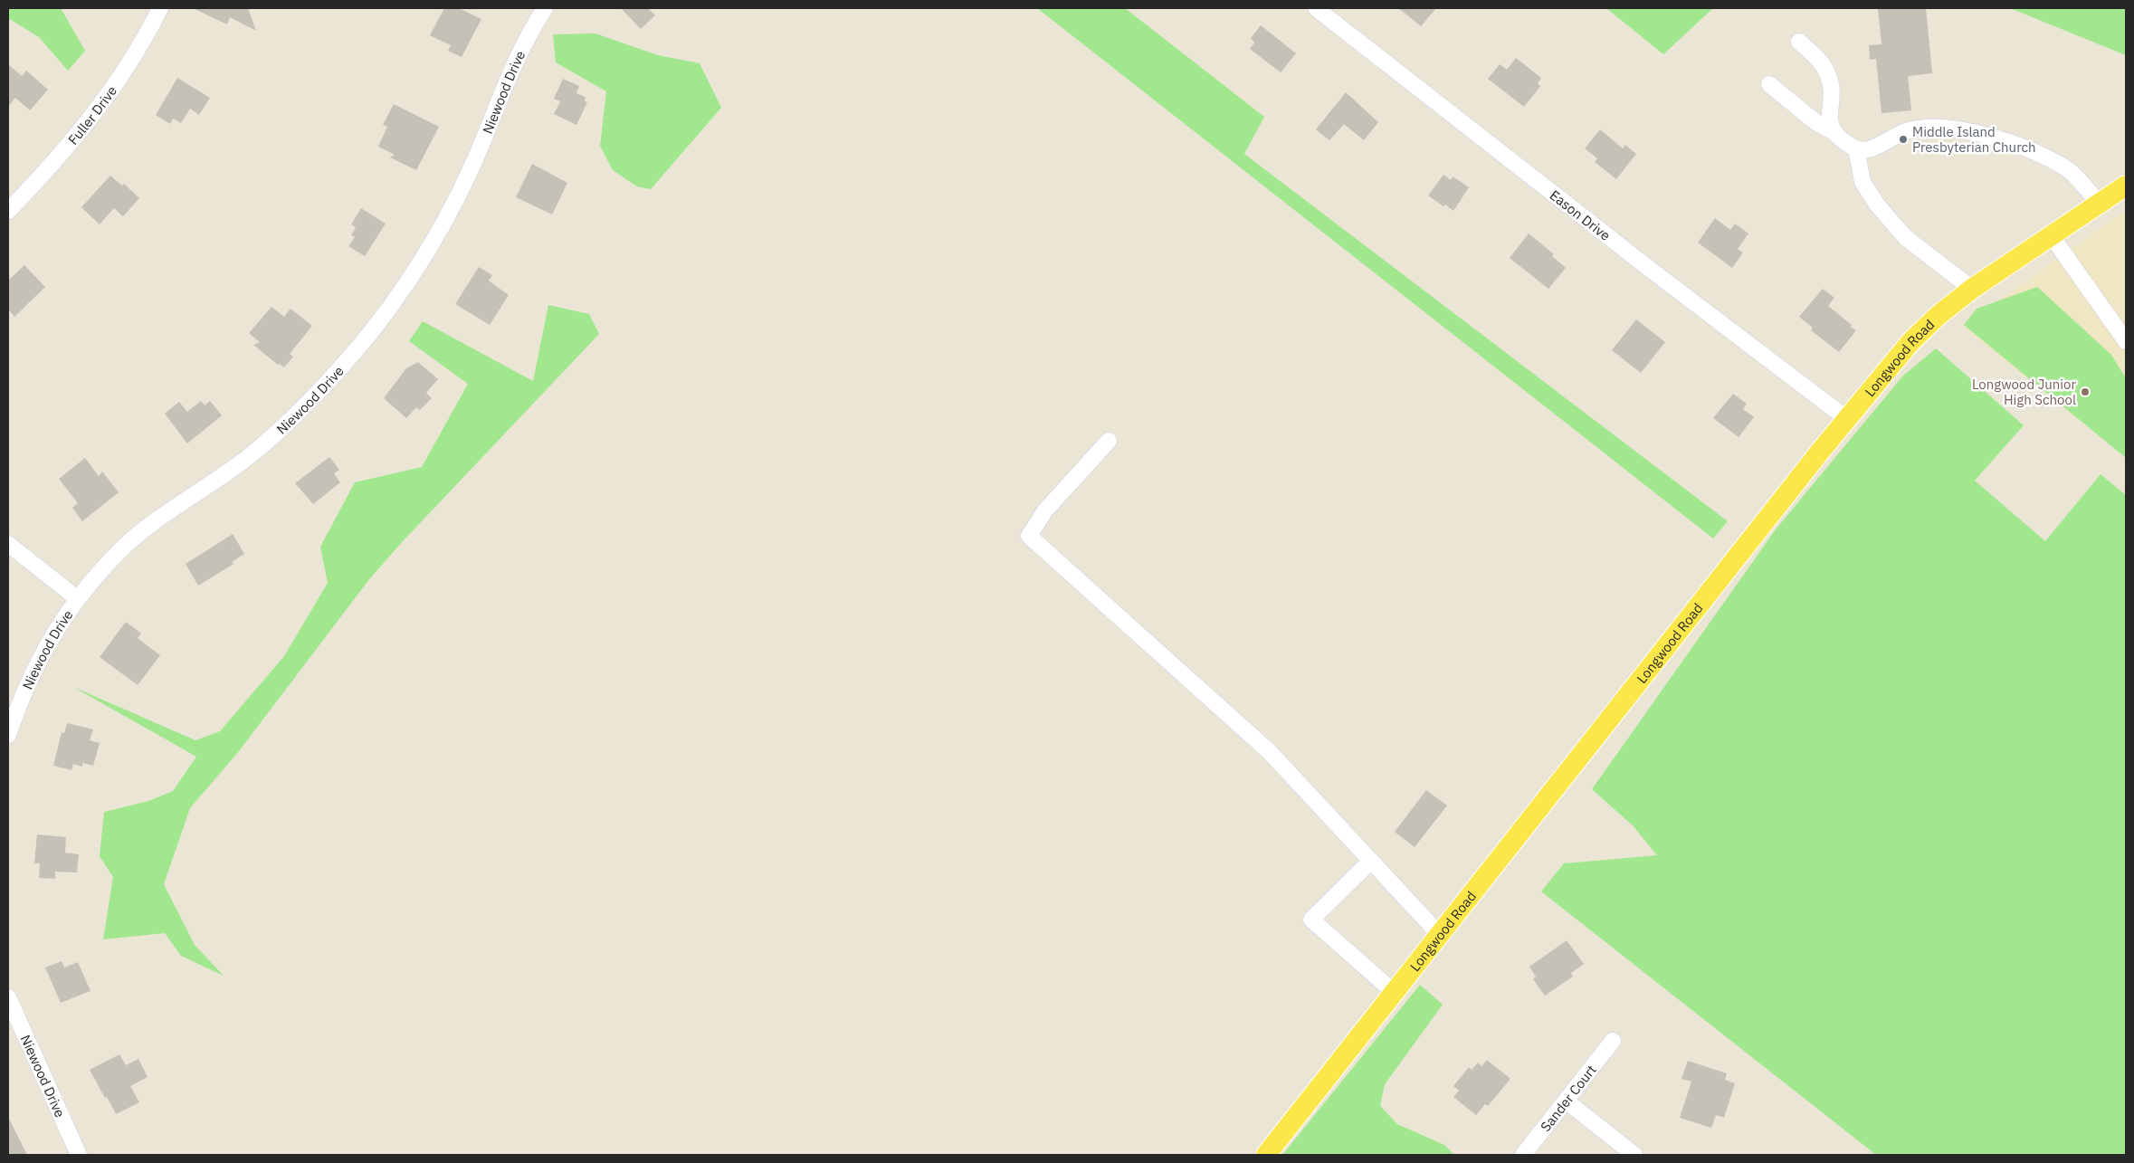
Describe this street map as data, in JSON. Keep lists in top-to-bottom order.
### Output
{
  "streets": {
    "main road": ["Longwood Road"],
    "street": [
      "Niewood Drive",
      "Fuller Drive",
      "Eason Drive",
      "Sander Court"
    ]
  },
  "crossings": [
    ["Eason Drive", "Longwood Road"]
  ],
  "places": ["Middle Island Presbyterian Church", "Longwood Junior High School"]
}
